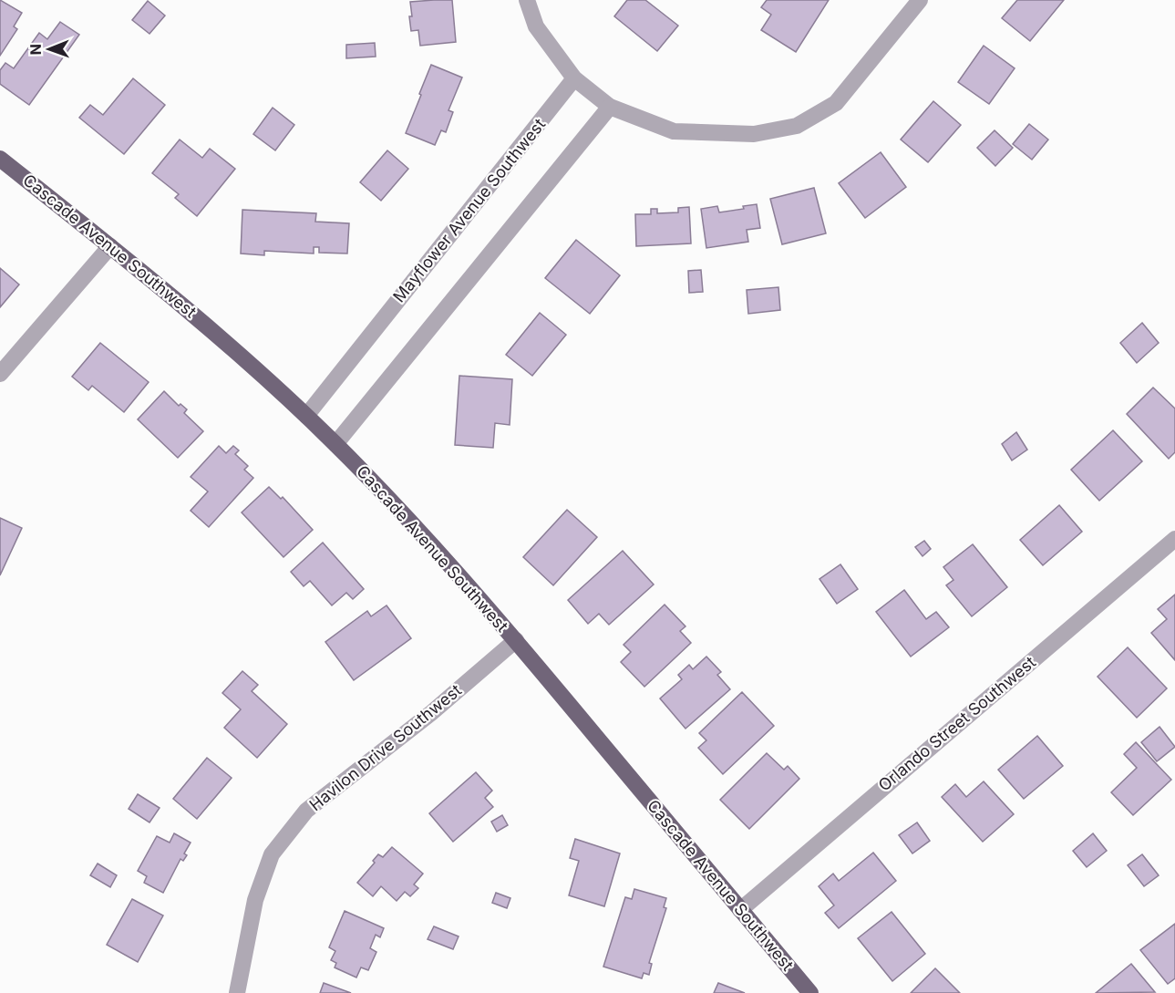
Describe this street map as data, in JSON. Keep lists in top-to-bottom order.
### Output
{
  "streets": {
    "main road": ["Cascade Avenue Southwest"],
    "street": ["Mayflower Avenue Southwest", "Orlando Street Southwest", "Havilon Drive Southwest"]
  },
  "crossings": [
    ["Mayflower Avenue Southwest", "Cascade Avenue Southwest"],
    ["Cascade Avenue Southwest", "Orlando Street Southwest"],
    ["Cascade Avenue Southwest", "Havilon Drive Southwest"]
  ],
  "north": "left"
}
